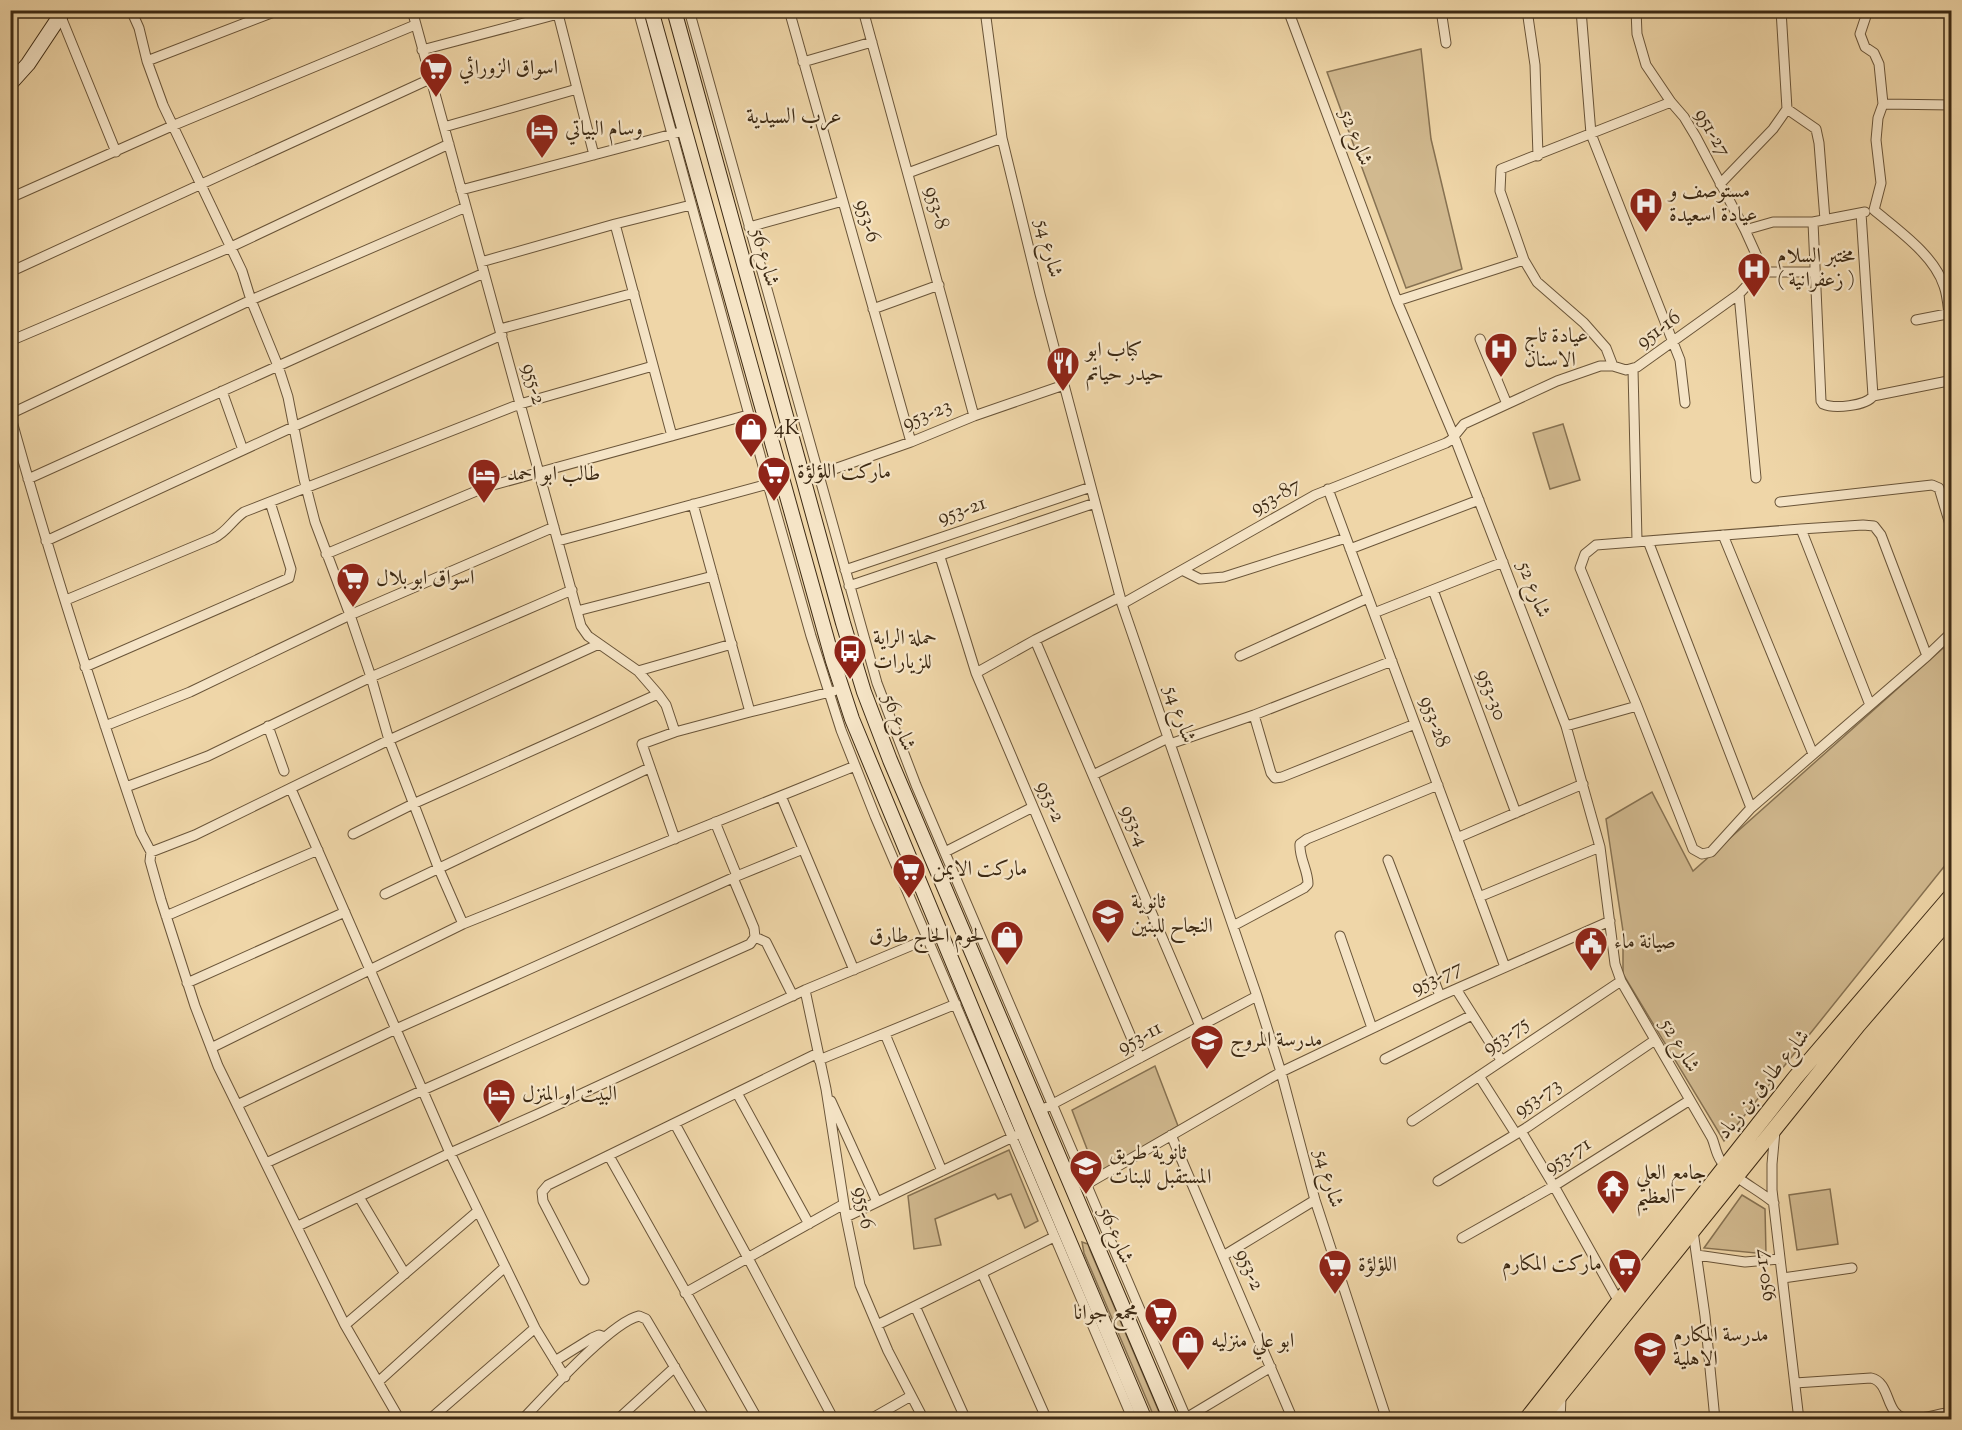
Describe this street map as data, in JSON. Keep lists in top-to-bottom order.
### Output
{
  "streets": {
    "main road": ["شارع طارق بن زياد"],
    "street": [
      "951-27",
      "شارع 52",
      "953-8",
      "953-6",
      "شارع 54",
      "شارع 56",
      "951-16",
      "955-2",
      "953-23",
      "953-87",
      "953-21",
      "953-30",
      "953-28",
      "953-2",
      "953-4",
      "953-77",
      "953-75",
      "953-11",
      "953-73",
      "953-71",
      "955-6",
      "950-17"
    ]
  },
  "crossings": [
    ["951-27", "951-16"],
    ["شارع 52", "951-16"],
    ["شارع 52", "953-87"],
    ["شارع 52", "953-77"],
    ["شارع 52", "953-75"],
    ["شارع 52", "شارع طارق بن زياد"],
    ["شارع 52", "953-73"],
    ["شارع 52", "953-71"],
    ["953-8", "953-23"],
    ["953-6", "953-23"],
    ["شارع 54", "953-23"],
    ["شارع 54", "953-87"],
    ["شارع 54", "953-21"],
    ["شارع 54", "953-77"],
    ["شارع 54", "953-11"],
    ["شارع 56", "953-23"],
    ["شارع 56", "953-11"],
    ["951-16", "953-87"],
    ["953-87", "953-28"],
    ["953-87", "953-2"],
    ["953-87", "953-4"],
    ["953-21", "953-2"],
    ["953-28", "953-77"],
    ["953-2", "953-77"],
    ["953-2", "953-11"],
    ["953-4", "953-11"],
    ["شارع طارق بن زياد", "950-17"]
  ],
  "districts": ["عرب السيدية"],
  "places": {
    "supermarket": [
      "اسواق الزورائي",
      "ماركت اللؤلؤة",
      "اسواق ابو بلال",
      "ماركت الايمن",
      "ماركت المكارم",
      "اللؤلؤة",
      "مجمع جوانا"
    ],
    "hotel": ["وسام البياتي", "طالب ابو احمد", "البيت او المنزل"],
    "hospital": ["مستوصف و عيادة اسعيدة", "مختبر السلام ( زعفرانية )", "عيادة تاج الاسنان"],
    "restaurant": ["كباب ابو حيدر حياتم"],
    "shop": ["4K", "لحوم الحاج طارق", "ابو علي منزليه"],
    "bus stop": ["حملة الراية للزيارات"],
    "school or university": [
      "ثانوية النجاح للبنين",
      "مدرسة المروج",
      "ثانوية طريق المستقبل للبنات",
      "مدرسة المكارم الاهلية"
    ],
    "public building": ["صيانة ماء"],
    "temple": ["جامع العلي العظيم"]
  }
}
